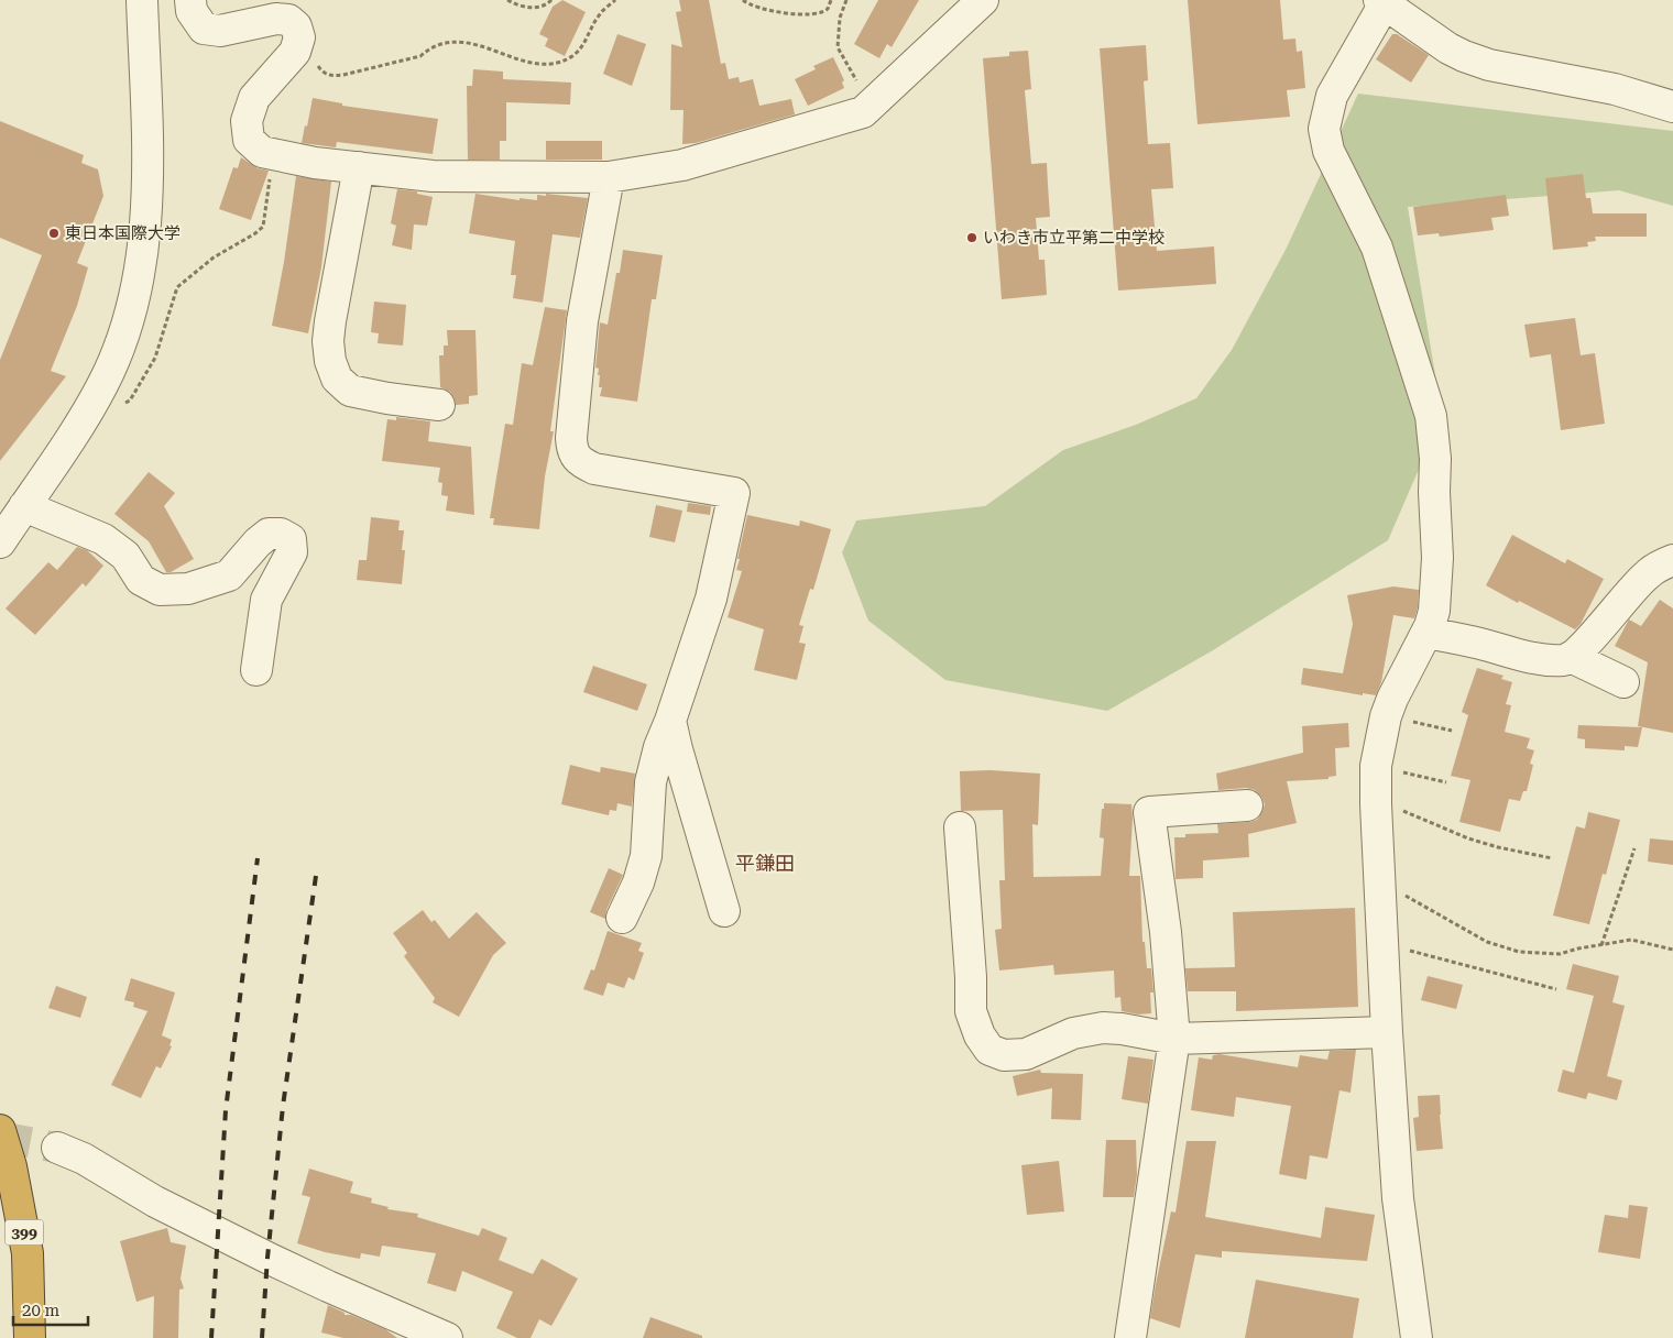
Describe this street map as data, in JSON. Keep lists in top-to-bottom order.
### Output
{
  "streets": {
    "highway": ["399"]
  },
  "districts": ["平鎌田"],
  "places": ["東日本国際大学", "いわき市立平第二中学校"],
  "scale_bar": "20 m"
}
